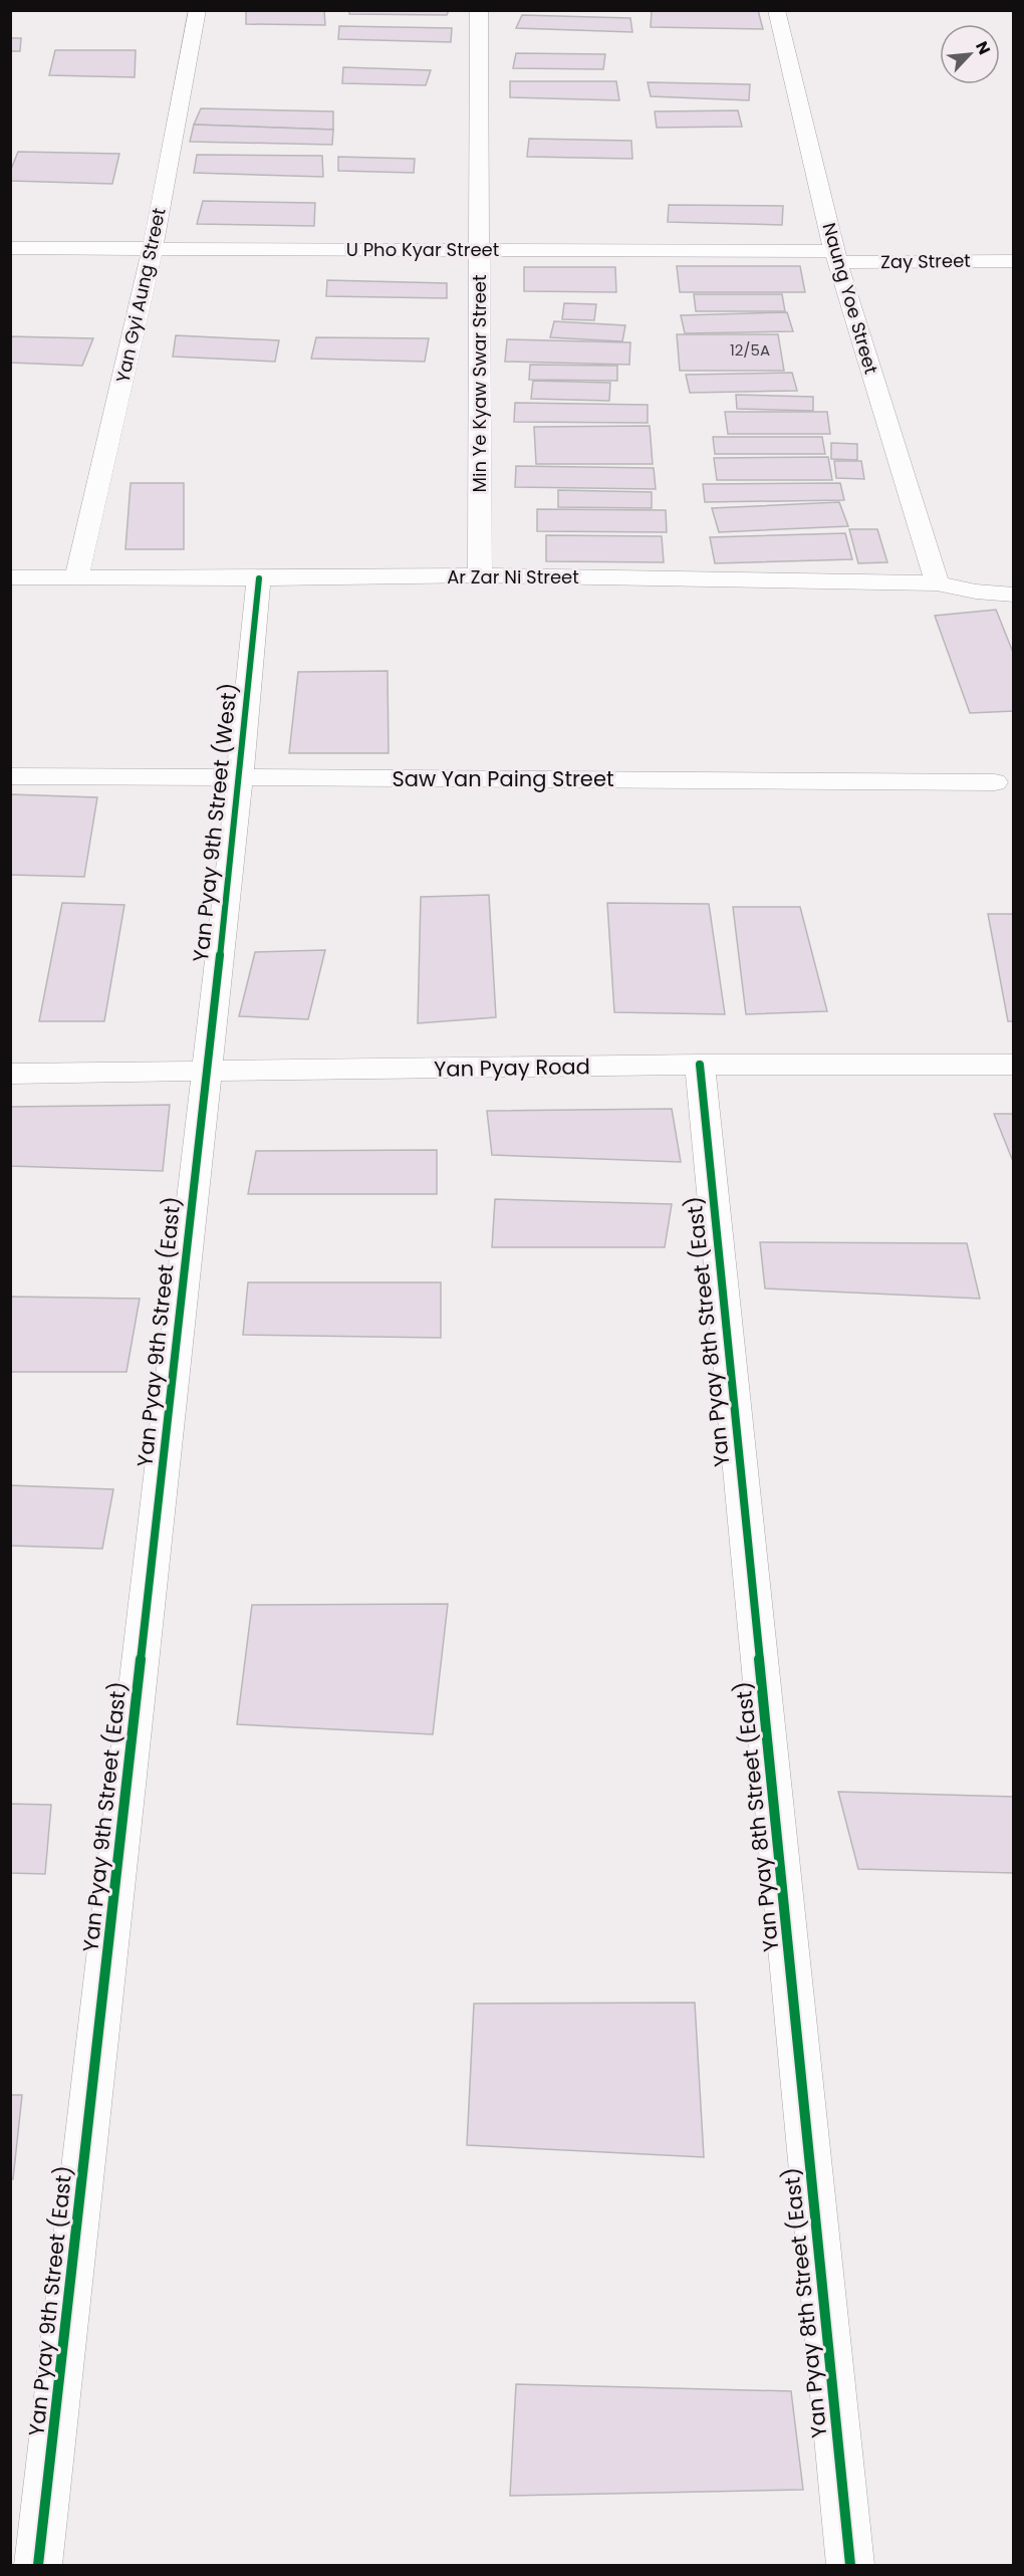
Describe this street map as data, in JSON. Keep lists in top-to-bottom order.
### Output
{
  "streets": {
    "street": [
      "U Pho Kyar Street",
      "Zay Street",
      "Yan Gyi Aung Street",
      "Naung Yoe Street",
      "Min Ye Kyaw Swar Street",
      "Ar Zar Ni Street",
      "Saw Yan Paing Street",
      "Yan Pyay 9th Street (West)",
      "Yan Pyay Road",
      "Yan Pyay 9th Street (East)",
      "Yan Pyay 8th Street (East)"
    ]
  },
  "crossings": [
    ["U Pho Kyar Street", "Zay Street"],
    ["U Pho Kyar Street", "Yan Gyi Aung Street"],
    ["U Pho Kyar Street", "Naung Yoe Street"],
    ["U Pho Kyar Street", "Min Ye Kyaw Swar Street"],
    ["Zay Street", "Naung Yoe Street"],
    ["Yan Gyi Aung Street", "Ar Zar Ni Street"],
    ["Naung Yoe Street", "Ar Zar Ni Street"],
    ["Min Ye Kyaw Swar Street", "Ar Zar Ni Street"],
    ["Ar Zar Ni Street", "Yan Pyay 9th Street (West)"],
    ["Saw Yan Paing Street", "Yan Pyay 9th Street (West)"],
    ["Yan Pyay 9th Street (West)", "Yan Pyay Road"],
    ["Yan Pyay 9th Street (West)", "Yan Pyay 9th Street (East)"],
    ["Yan Pyay Road", "Yan Pyay 9th Street (East)"],
    ["Yan Pyay Road", "Yan Pyay 8th Street (East)"]
  ],
  "house_numbers": ["12/5A"],
  "north": "top right"
}
